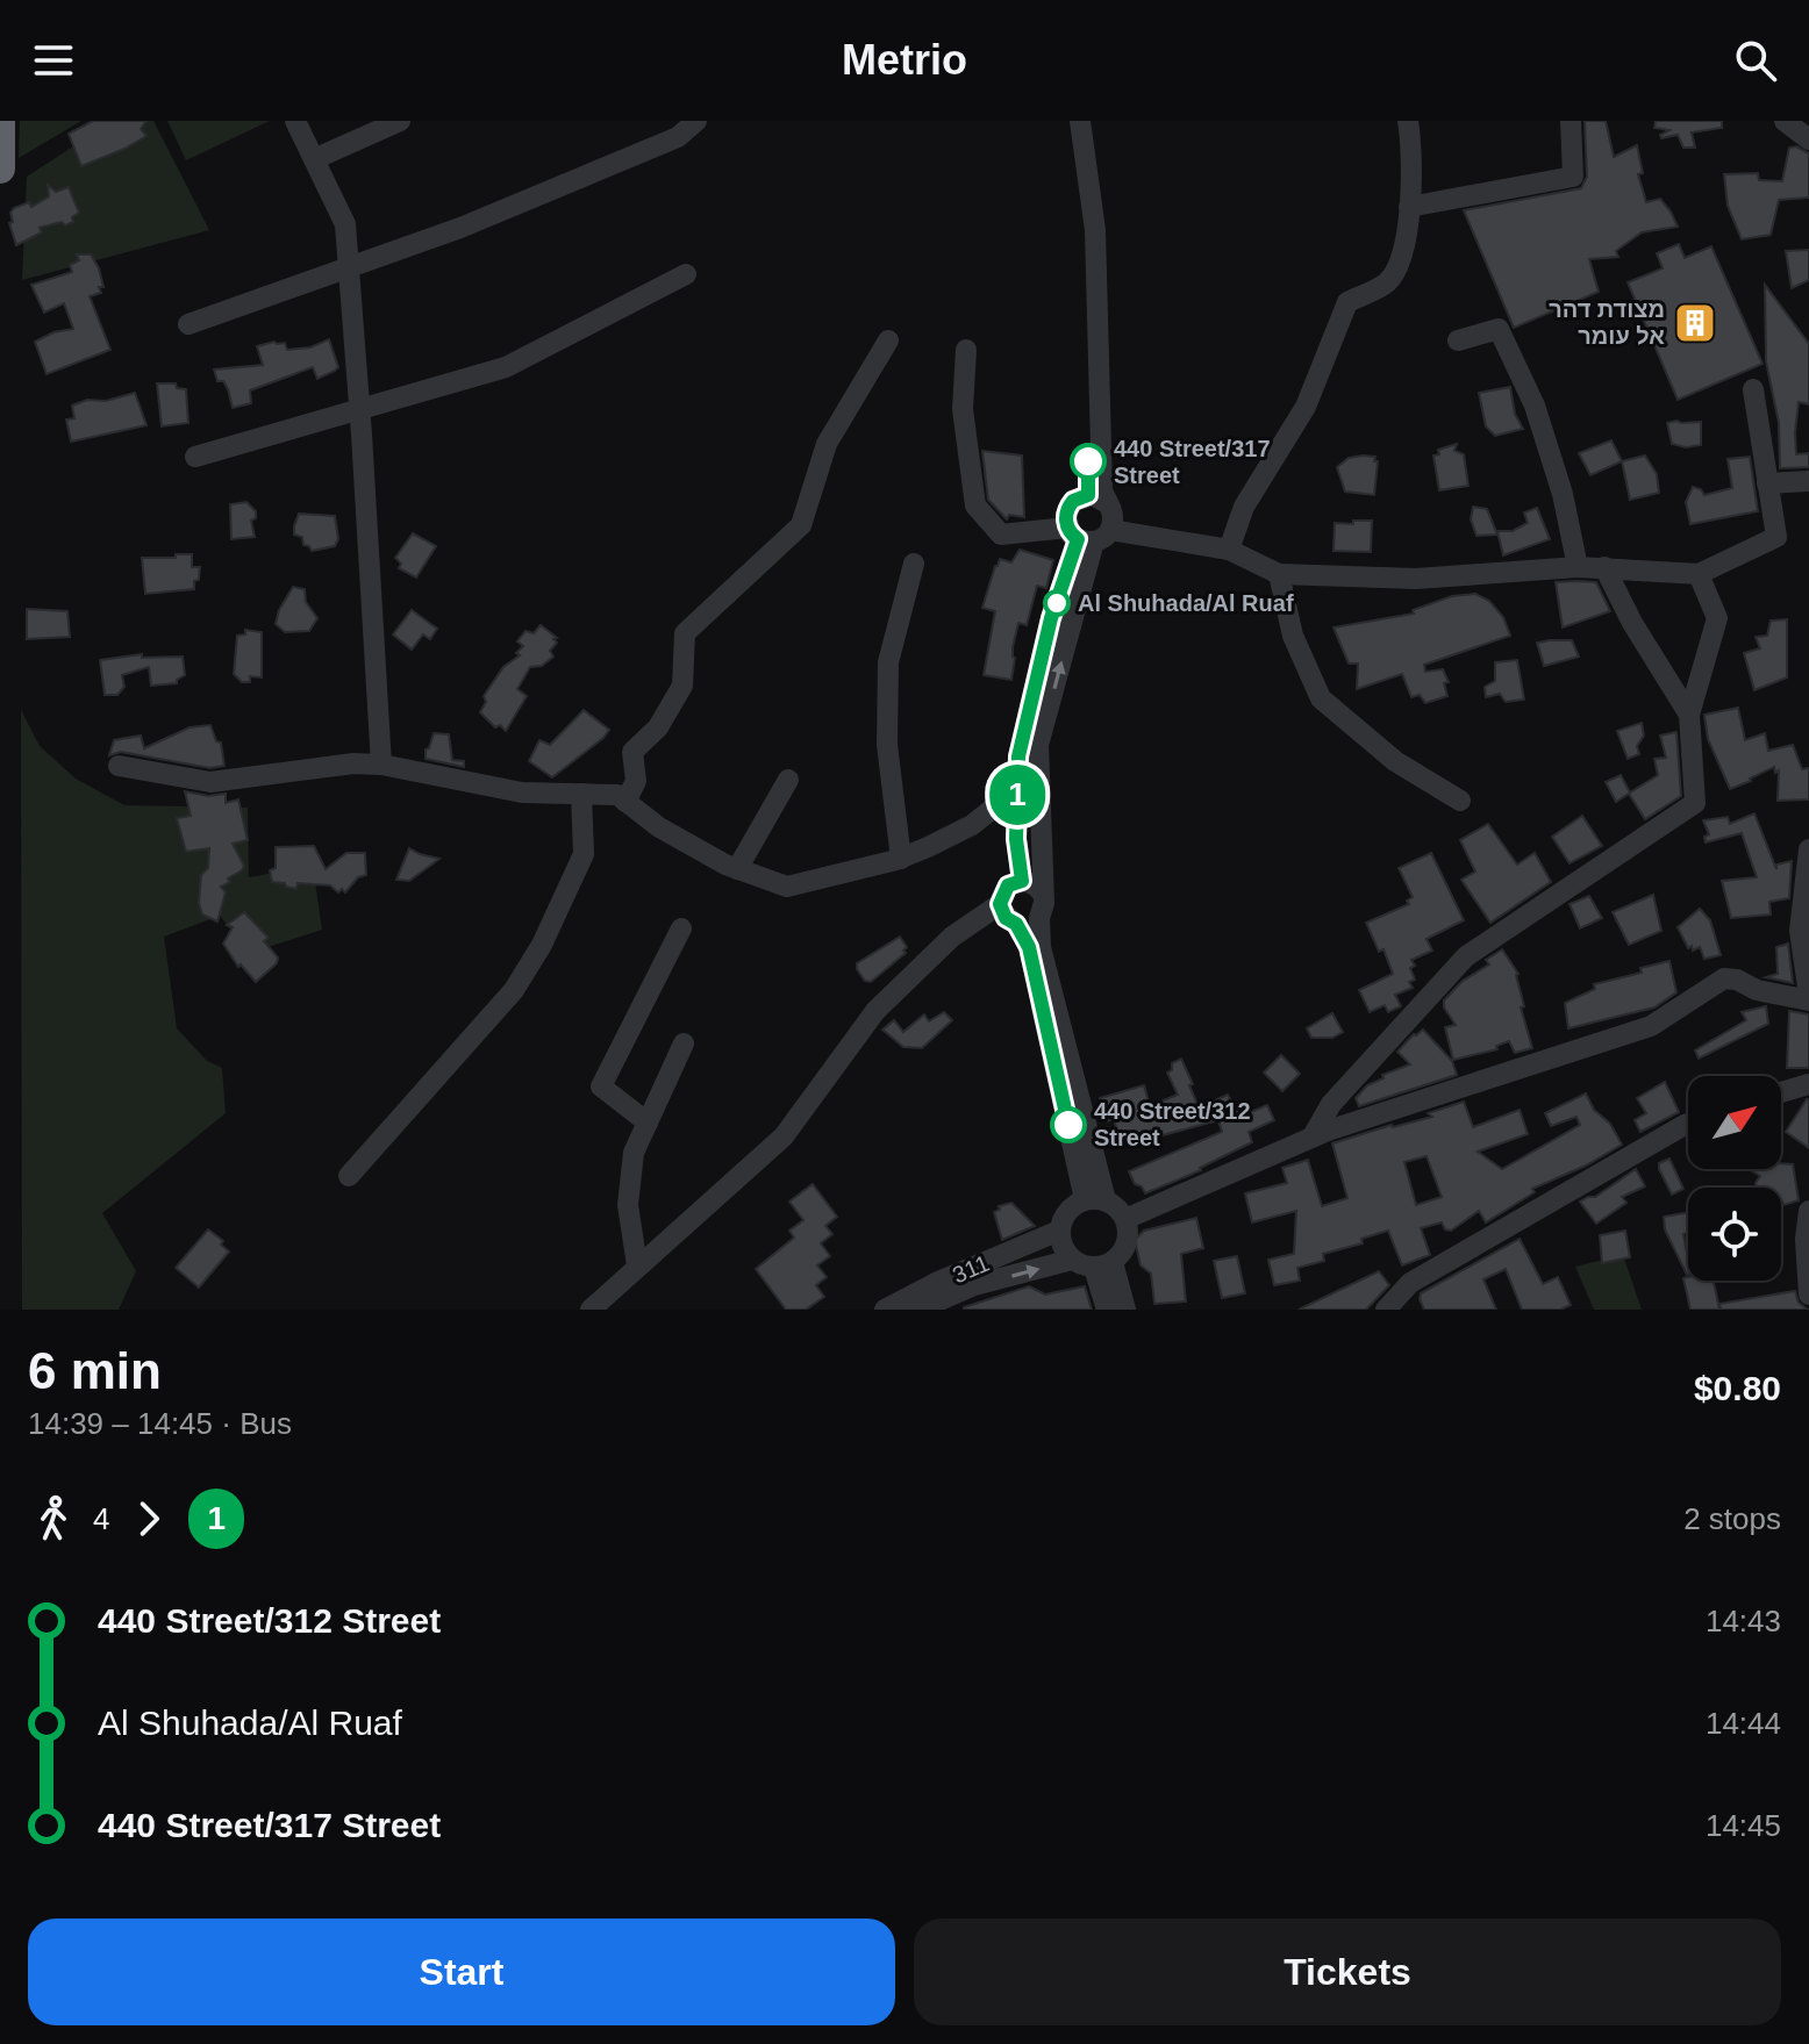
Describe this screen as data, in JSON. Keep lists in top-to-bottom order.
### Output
{
  "streets": {
    "street": ["311"]
  },
  "places": {
    "building": ["מצודת דהר אל עומר"],
    "other": ["440 Street/317 Street", "Al Shuhada/Al Ruaf", "440 Street/312 Street"]
  },
  "lines": ["bus line 1"],
  "north": "top right",
  "page": {
    "header": "Metrio",
    "on_map": "1",
    "heading": ["6 min", "14:39 – 14:45 · Bus", "$0.80"],
    "legs": ["4", "1", "2 stops"],
    "list": [
      {
        "name": "440 Street/312 Street",
        "value": "14:43"
      },
      {
        "name": "Al Shuhada/Al Ruaf",
        "value": "14:44"
      },
      {
        "name": "440 Street/317 Street",
        "value": "14:45"
      }
    ],
    "buttons": ["Start", "Tickets"]
  }
}
